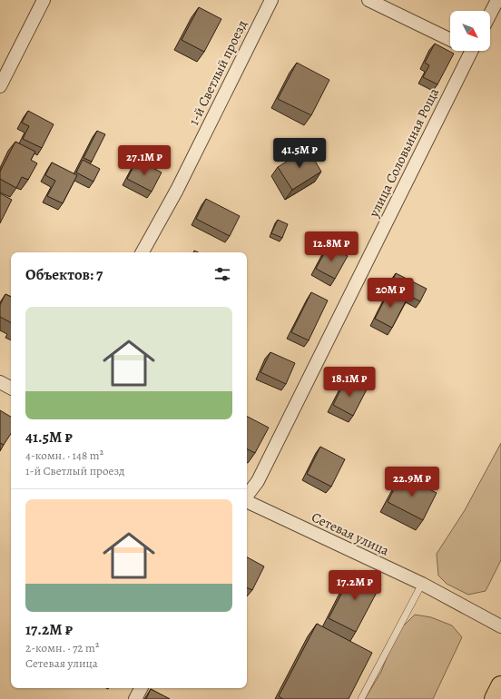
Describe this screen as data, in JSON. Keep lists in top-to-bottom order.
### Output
{
  "streets": {
    "street": ["1-й Светлый проезд", "улица Соловьиная Роща", "Сетевая улица"]
  },
  "north": "bottom right",
  "page": {
    "price": [
      "41.5M ₽",
      "27.1M ₽",
      "12.8M ₽",
      "20M ₽",
      "18.1M ₽",
      "22.9M ₽",
      "17.2M ₽"
    ],
    "heading": "Объектов: 7",
    "list": [
      {
        "name": "41.5M ₽",
        "note": "4-комн. · 148 m² · 1-й Светлый проезд"
      },
      {
        "name": "17.2M ₽",
        "note": "2-комн. · 72 m² · Сетевая улица"
      }
    ]
  }
}
